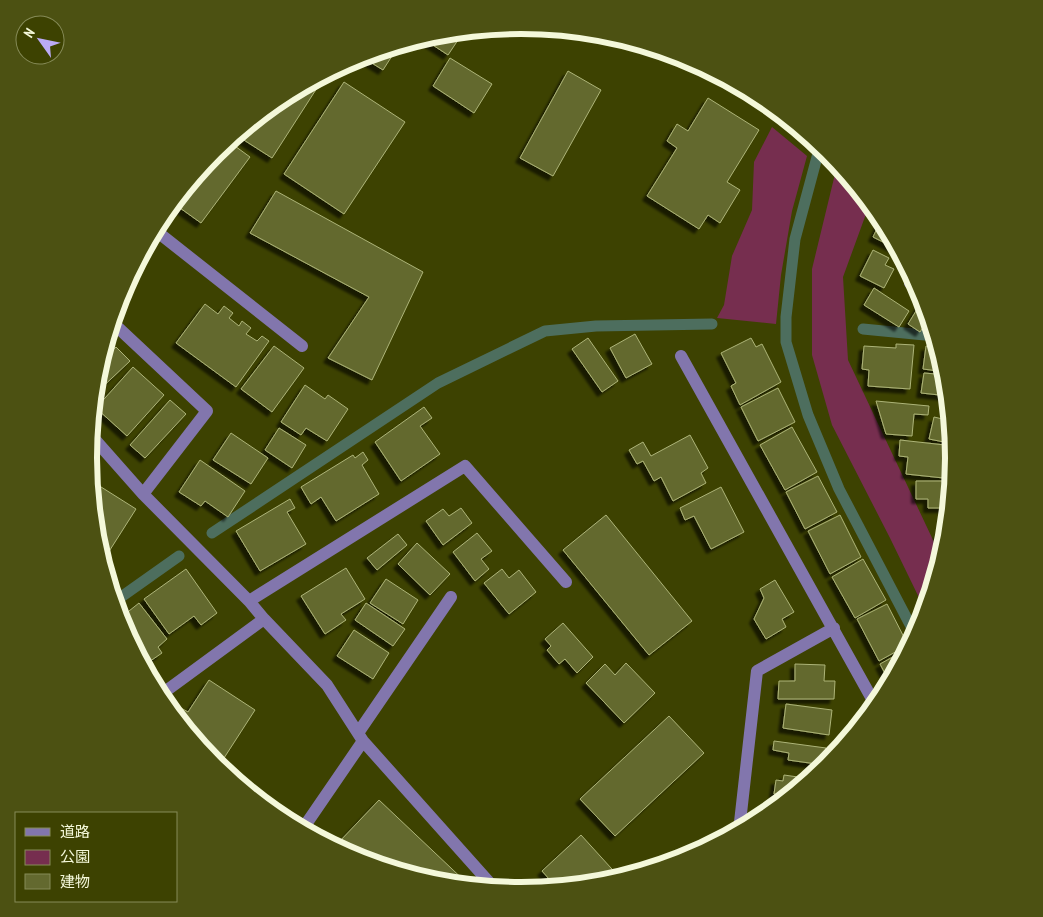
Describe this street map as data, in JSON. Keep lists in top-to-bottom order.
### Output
{
  "legend": ["道路", "公園", "建物"],
  "north": "top left"
}
